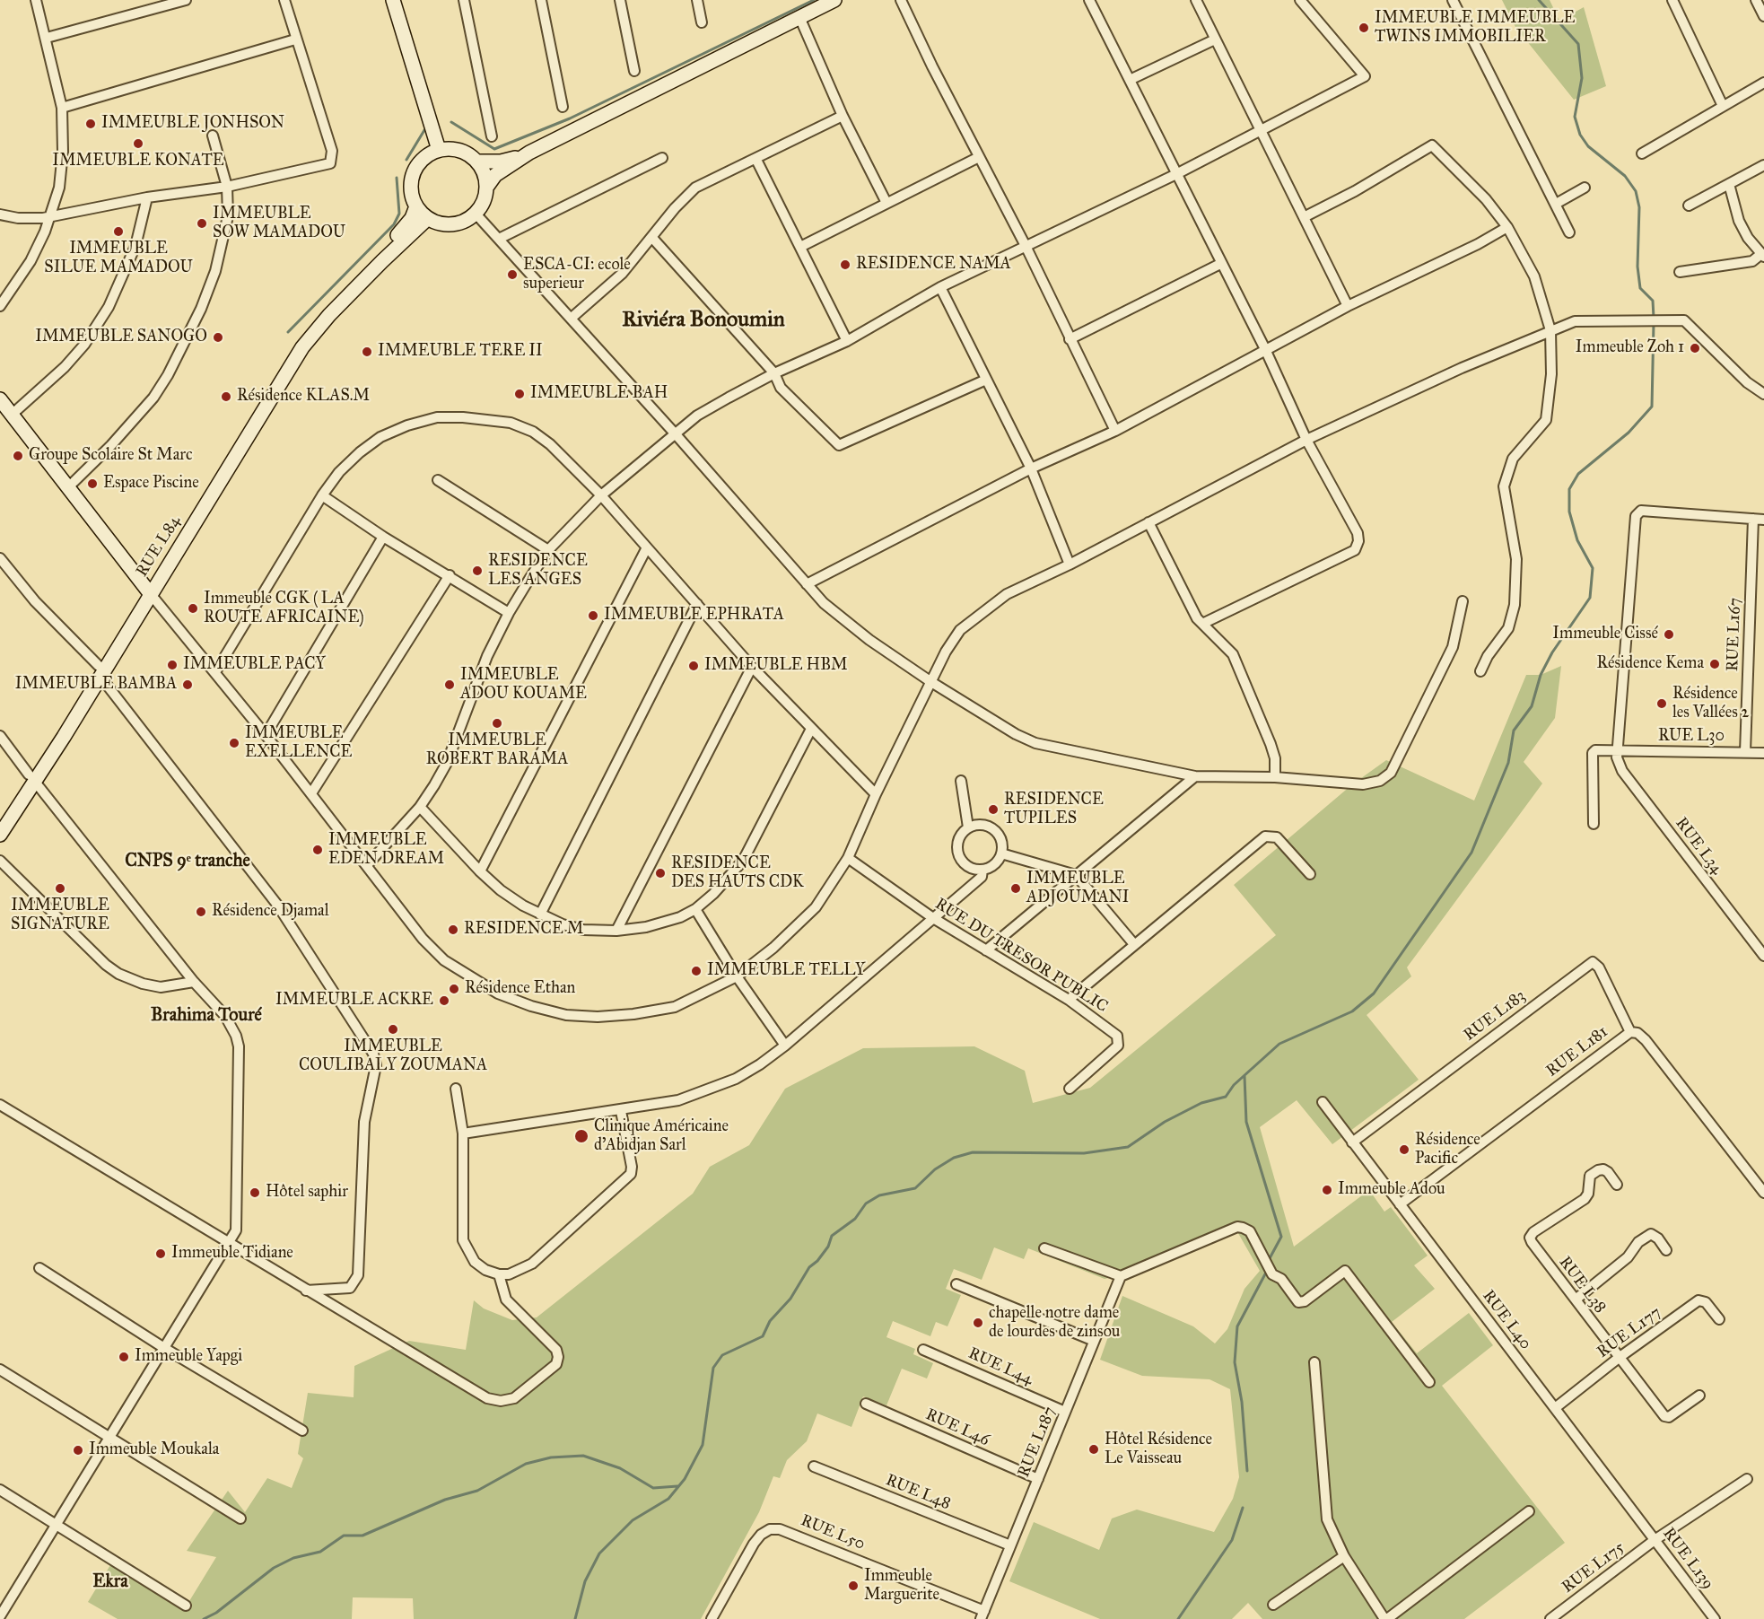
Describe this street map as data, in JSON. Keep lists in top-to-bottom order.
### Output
{
  "streets": {
    "street": [
      "RUE L84",
      "RUE L167",
      "RUE L30",
      "RUE L34",
      "RUE DU TRESOR PUBLIC",
      "RUE L183",
      "RUE L181",
      "RUE L38",
      "RUE L40",
      "RUE L177",
      "RUE L44",
      "RUE L46",
      "RUE L187",
      "RUE L48",
      "RUE L50",
      "RUE L139",
      "RUE L175"
    ]
  },
  "crossings": [
    ["RUE L167", "RUE L30"],
    ["RUE L30", "RUE L34"],
    ["RUE L183", "RUE L181"],
    ["RUE L183", "RUE L40"],
    ["RUE L181", "RUE L40"],
    ["RUE L38", "RUE L177"],
    ["RUE L40", "RUE L177"],
    ["RUE L40", "RUE L139"],
    ["RUE L44", "RUE L187"],
    ["RUE L46", "RUE L187"],
    ["RUE L187", "RUE L48"],
    ["RUE L187", "RUE L50"],
    ["RUE L139", "RUE L175"]
  ],
  "districts": [
    "Riviéra Bonoumin",
    "CNPS 9ᵉ tranche",
    "Brahima Touré",
    "Ekra"
  ],
  "places": [
    "IMMEUBLE IMMEUBLE TWINS IMMOBILIER",
    "IMMEUBLE JONHSON",
    "IMMEUBLE KONATE",
    "IMMEUBLE SOW MAMADOU",
    "IMMEUBLE SILUE MAMADOU",
    "RESIDENCE NAMA",
    "ESCA-CI: ecole superieur",
    "IMMEUBLE SANOGO",
    "Immeuble Zoh 1",
    "IMMEUBLE TERE II",
    "IMMEUBLE BAH",
    "Résidence KLAS.M",
    "Groupe Scolaire St Marc",
    "Espace Piscine",
    "RESIDENCE LES ANGES",
    "Immeuble CGK ( LA ROUTE AFRICAINE)",
    "IMMEUBLE EPHRATA",
    "Immeuble Cissé",
    "Résidence Kema",
    "IMMEUBLE PACY",
    "IMMEUBLE HBM",
    "IMMEUBLE BAMBA",
    "IMMEUBLE ADOU KOUAME",
    "Résidence les Vallées 2",
    "IMMEUBLE ROBERT BARAMA",
    "IMMEUBLE EXELLENCE",
    "RESIDENCE TUPILES",
    "IMMEUBLE EDEN DREAM",
    "RESIDENCE DES HAUTS CDK",
    "IMMEUBLE SIGNATURE",
    "IMMEUBLE ADJOUMANI",
    "Résidence Djamal",
    "RESIDENCE M",
    "IMMEUBLE TELLY",
    "Résidence Ethan",
    "IMMEUBLE ACKRE",
    "IMMEUBLE COULIBALY ZOUMANA",
    "Clinique Américaine d'Abidjan Sarl",
    "Résidence Pacific",
    "Immeuble Adou",
    "Hôtel saphir",
    "Immeuble Tidiane",
    "chapelle notre dame de lourdes de zinsou",
    "Immeuble Yapgi",
    "Hôtel Résidence Le Vaisseau",
    "Immeuble Moukala",
    "Immeuble Marguerite"
  ]
}
